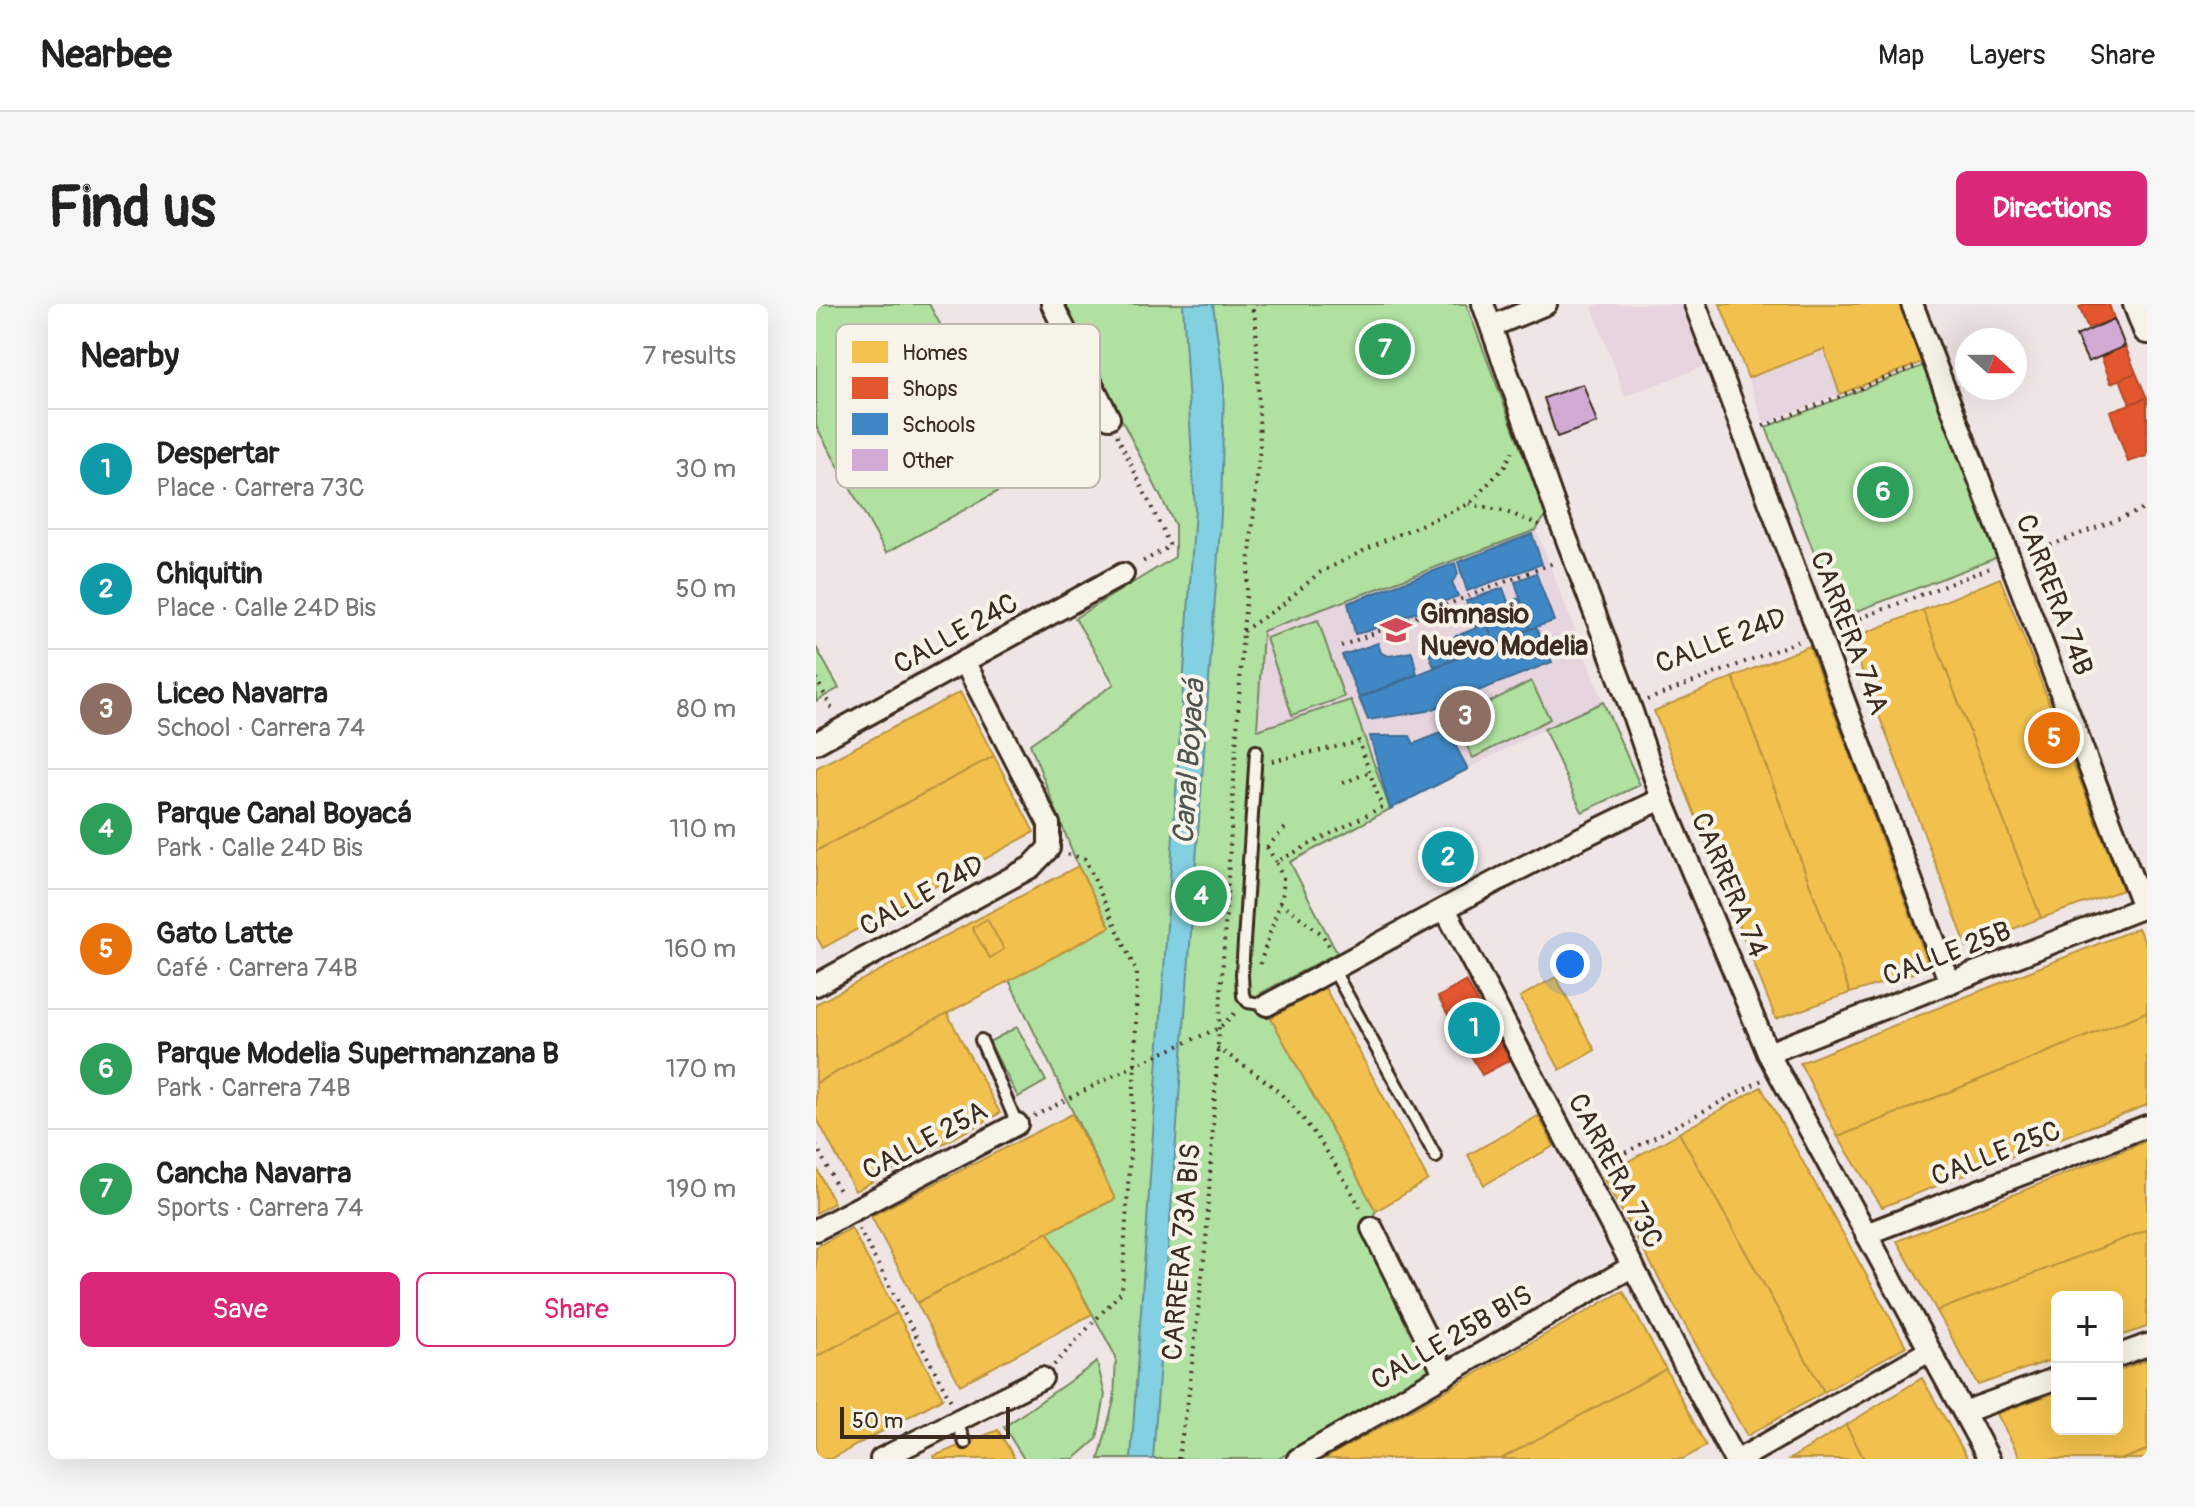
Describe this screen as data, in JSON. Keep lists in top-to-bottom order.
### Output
{
  "streets": {
    "street": [
      "CARRERA 74B",
      "CARRERA 74A",
      "CALLE 24C",
      "CALLE 24D",
      "CARRERA 74",
      "CALLE 25B",
      "CALLE 25A",
      "CALLE 25C",
      "CARRERA 73C",
      "CALLE 25B BIS"
    ],
    "path": ["CARRERA 73A BIS"]
  },
  "crossings": [
    ["CARRERA 74B", "CALLE 24D"],
    ["CARRERA 74B", "CALLE 25B"],
    ["CARRERA 74A", "CALLE 24D"],
    ["CARRERA 74A", "CALLE 25B"],
    ["CALLE 24D", "CARRERA 74"],
    ["CARRERA 74", "CALLE 25B"],
    ["CARRERA 74", "CALLE 25C"],
    ["CARRERA 73C", "CALLE 25B BIS"]
  ],
  "water": ["Canal Boyacá"],
  "places": {
    "school or university": ["Gimnasio Nuevo Modelia"]
  },
  "legend": [
    "Homes",
    "Shops",
    "Schools",
    "Other"
  ],
  "scale_bar": "50 m",
  "north": "right",
  "page": {
    "header": "Nearbee",
    "nav": ["Map", "Layers", "Share"],
    "buttons": [
      "Directions",
      ["Save", "Share"]
    ],
    "title": "Find us",
    "heading": ["Nearby", "7 results"],
    "pins": [
      "7",
      "6",
      "3",
      "5",
      "2",
      "4",
      "1"
    ],
    "list": [
      {
        "mark": "1",
        "name": "Despertar",
        "note": "Place · Carrera 73C",
        "value": "30 m"
      },
      {
        "mark": "2",
        "name": "Chiquitin",
        "note": "Place · Calle 24D Bis",
        "value": "50 m"
      },
      {
        "mark": "3",
        "name": "Liceo Navarra",
        "note": "School · Carrera 74",
        "value": "80 m"
      },
      {
        "mark": "4",
        "name": "Parque Canal Boyacá",
        "note": "Park · Calle 24D Bis",
        "value": "110 m"
      },
      {
        "mark": "5",
        "name": "Gato Latte",
        "note": "Café · Carrera 74B",
        "value": "160 m"
      },
      {
        "mark": "6",
        "name": "Parque Modelia Supermanzana B",
        "note": "Park · Carrera 74B",
        "value": "170 m"
      },
      {
        "mark": "7",
        "name": "Cancha Navarra",
        "note": "Sports · Carrera 74",
        "value": "190 m"
      }
    ],
    "map_buttons": ["+", "−"],
    "scale": "50 m"
  }
}
